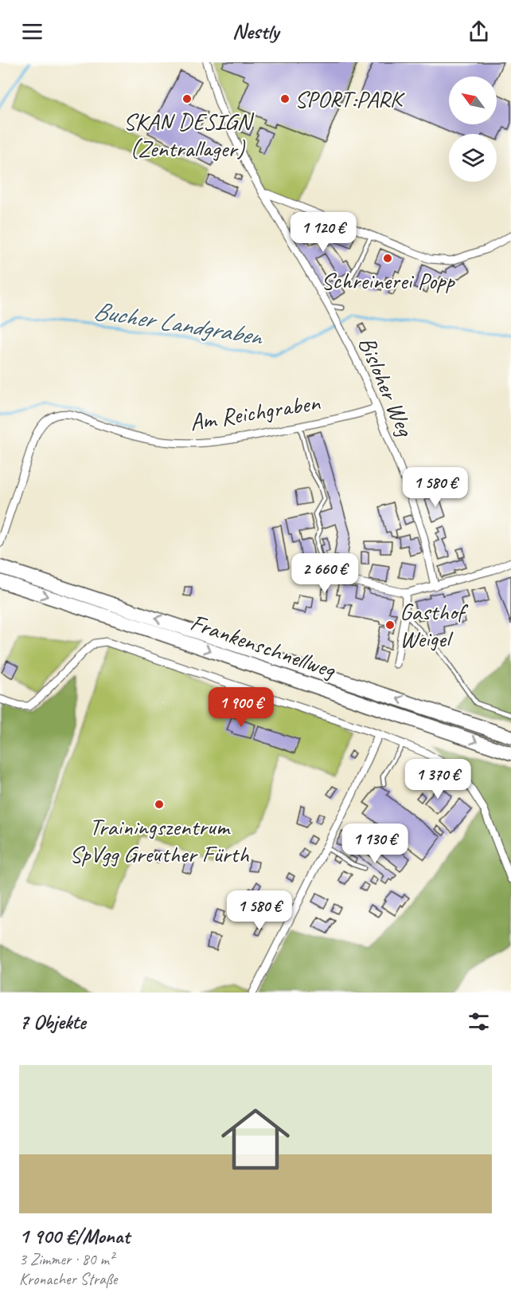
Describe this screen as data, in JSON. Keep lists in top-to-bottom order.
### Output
{
  "streets": {
    "highway": ["Frankenschnellweg"],
    "street": ["Bisloher Weg", "Am Reichgraben"]
  },
  "crossings": [
    ["Bisloher Weg", "Am Reichgraben"]
  ],
  "water": ["Bucher Landgraben"],
  "places": [
    "SKAN DESIGN (Zentrallager)",
    "SPORT:PARK",
    "Schreinerei Popp",
    "Gasthof Weigel",
    "Trainingszentrum SpVgg Greuther Fürth"
  ],
  "north": "top left",
  "page": {
    "header": "Nestly",
    "price": [
      "1 120 €",
      "1 580 €",
      "2 660 €",
      "1 900 €",
      "1 370 €",
      "1 130 €",
      "1 580 €"
    ],
    "heading": "7 Objekte",
    "list": [
      {
        "name": "1 900 €/Monat",
        "note": "3 Zimmer · 80 m² · Kronacher Straße"
      }
    ]
  }
}
